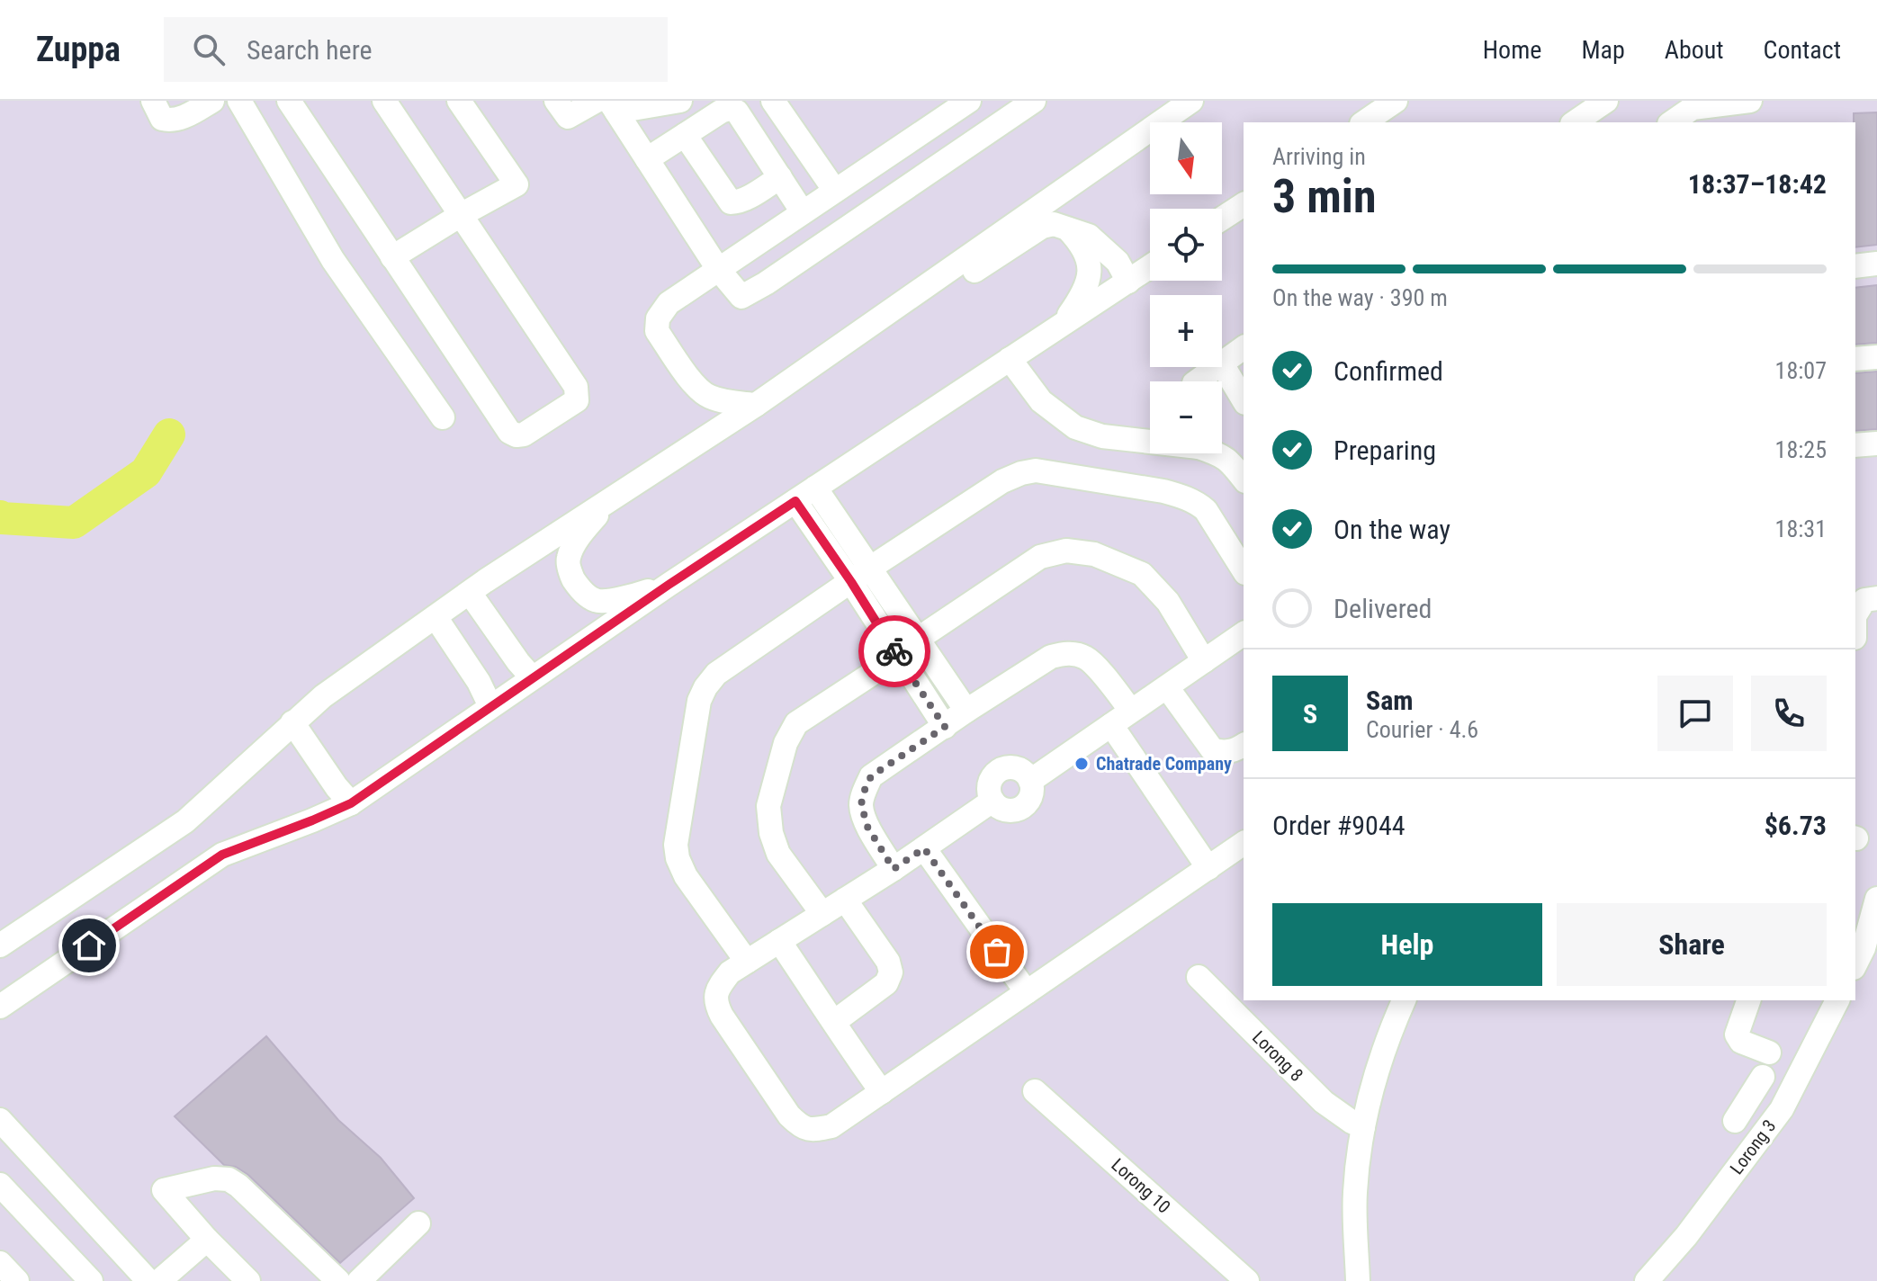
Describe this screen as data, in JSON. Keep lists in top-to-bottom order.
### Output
{
  "streets": {
    "street": ["Lorong 8", "Lorong 3", "Lorong 10"]
  },
  "places": ["Chatrade Company"],
  "north": "bottom",
  "page": {
    "header": "Zuppa",
    "search": "Search here",
    "nav": [
      "Home",
      "Map",
      "About",
      "Contact"
    ],
    "map_buttons": ["+", "−"],
    "heading": ["3 min", "Arriving in", "18:37–18:42"],
    "panel": [
      "Sam",
      "Courier · 4.6",
      "Order #9044",
      "$6.73"
    ],
    "bar": "On the way · 390 m",
    "list": [
      ["Confirmed", "18:07"],
      ["Preparing", "18:25"],
      ["On the way", "18:31"],
      "Delivered"
    ],
    "round": "S",
    "buttons": ["Help", "Share"]
  }
}
